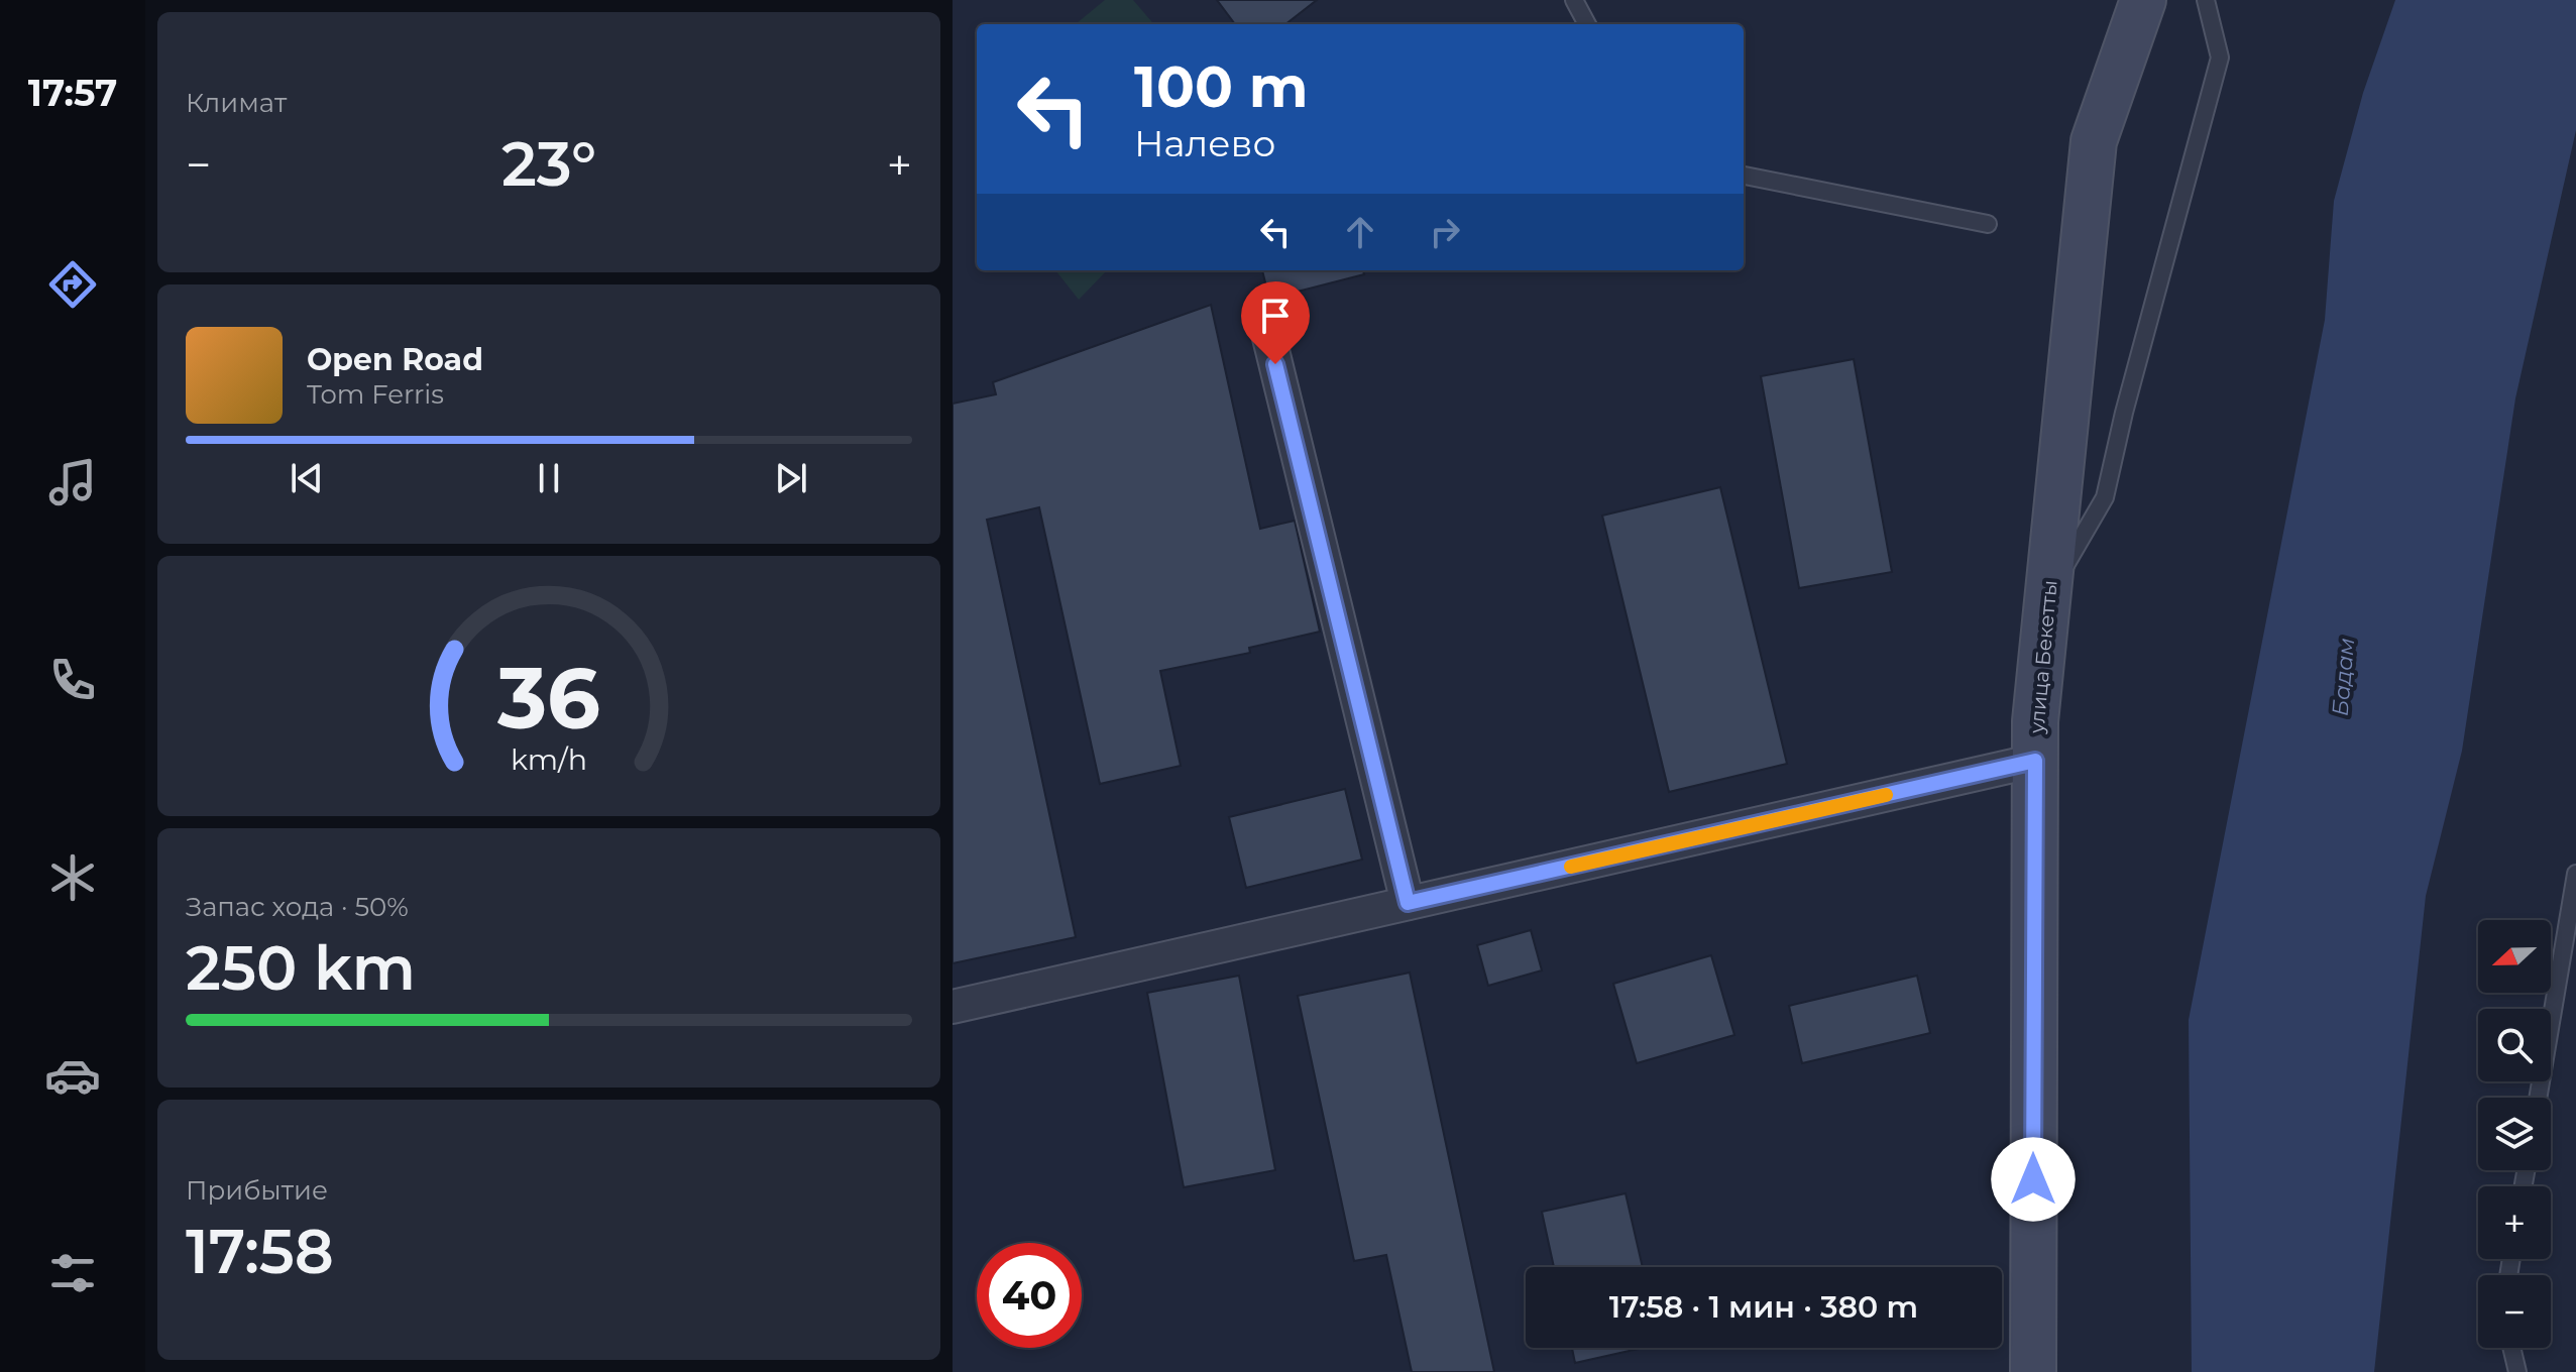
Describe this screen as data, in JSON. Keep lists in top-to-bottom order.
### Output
{
  "streets": {
    "street": ["улица Бекетты"]
  },
  "water": ["Бадам"],
  "north": "left",
  "page": {
    "tabs": "17:57",
    "tile": [
      "Климат",
      ["Запас хода · 50%", "250 km"],
      ["Прибытие", "17:58"]
    ],
    "turn": ["100 m", "Налево"],
    "heat": ["−", "23°", "+"],
    "song": ["Open Road", "Tom Ferris"],
    "map_buttons": ["+", "−"],
    "limit": "40",
    "trip": "17:58 · 1 мин · 380 m",
    "gauge": ["36", "km/h"]
  }
}
